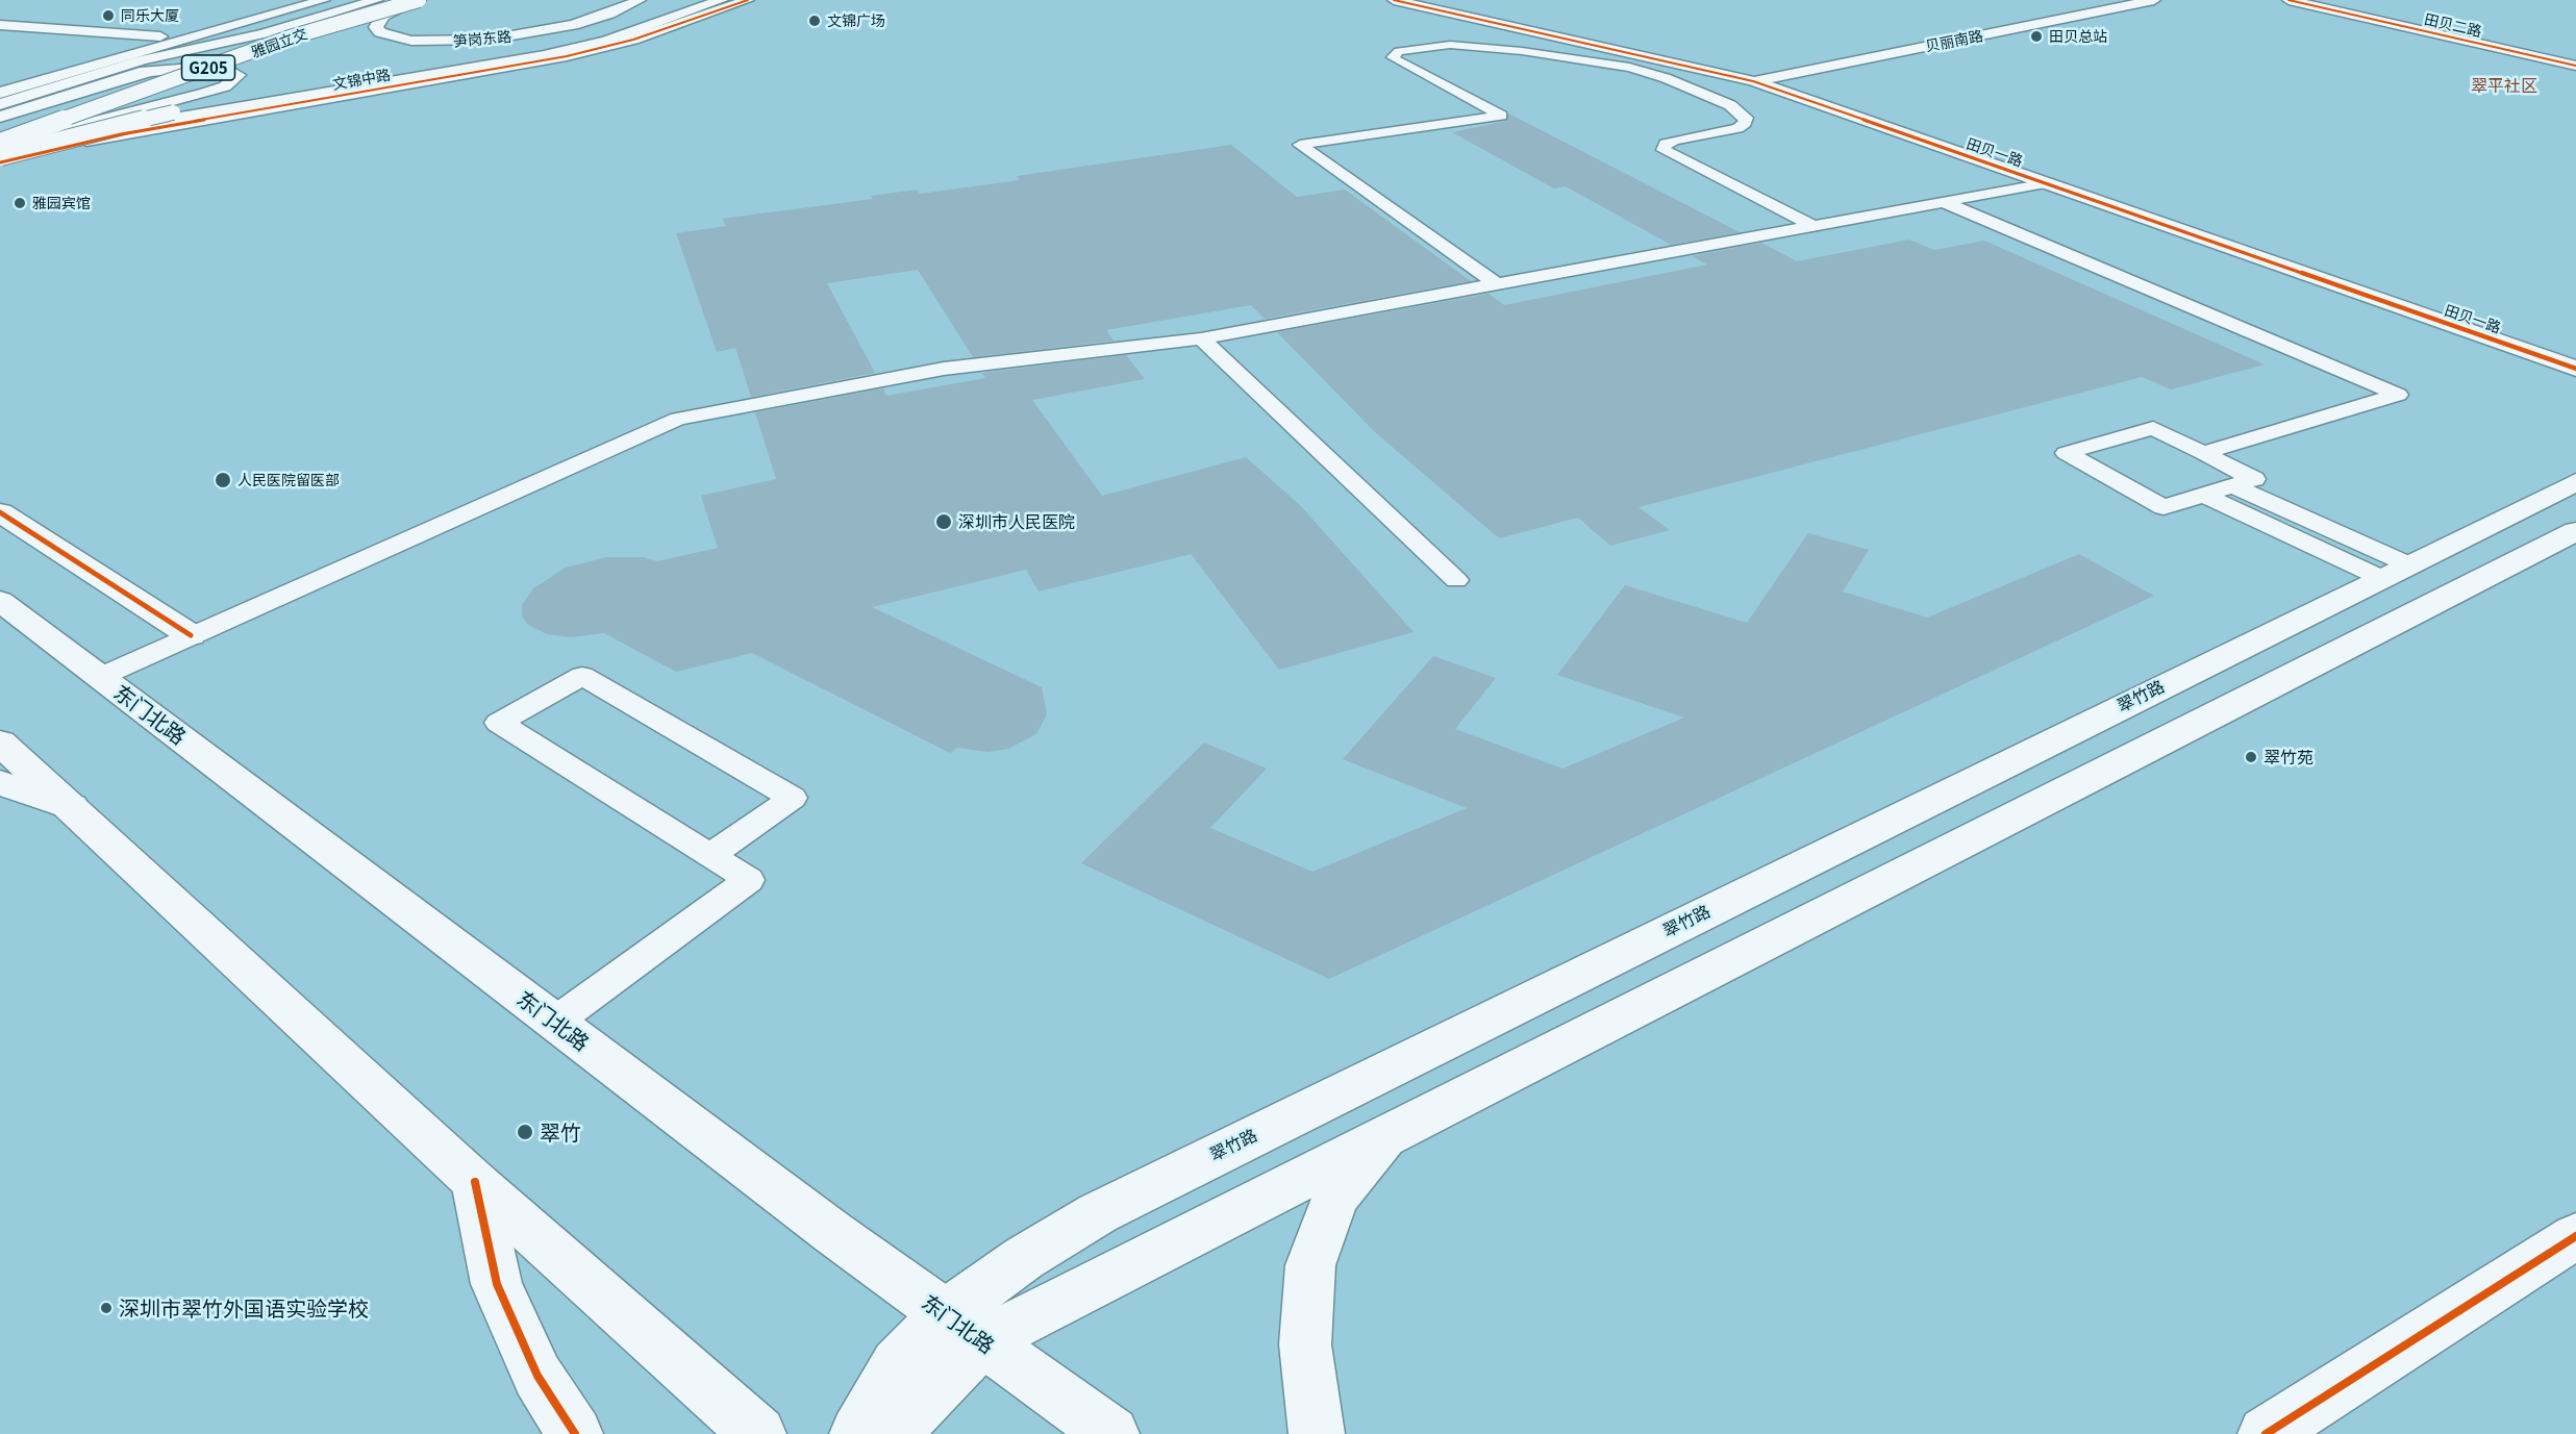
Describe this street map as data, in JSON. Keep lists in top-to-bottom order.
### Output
{
  "streets": {
    "main road": [
      "田贝二路",
      "笋岗东路",
      "贝丽南路",
      "雅园立交",
      "G205",
      "文锦中路",
      "田贝一路",
      "翠竹路",
      "东门北路"
    ]
  },
  "crossings": [
    ["笋岗东路", "雅园立交"],
    ["贝丽南路", "田贝一路"],
    ["雅园立交", "G205"],
    ["翠竹路", "东门北路"]
  ],
  "districts": ["翠平社区"],
  "places": [
    "同乐大厦",
    "文锦广场",
    "田贝总站",
    "雅园宾馆",
    "人民医院留医部",
    "深圳市人民医院",
    "翠竹苑",
    "翠竹",
    "深圳市翠竹外国语实验学校"
  ]
}
